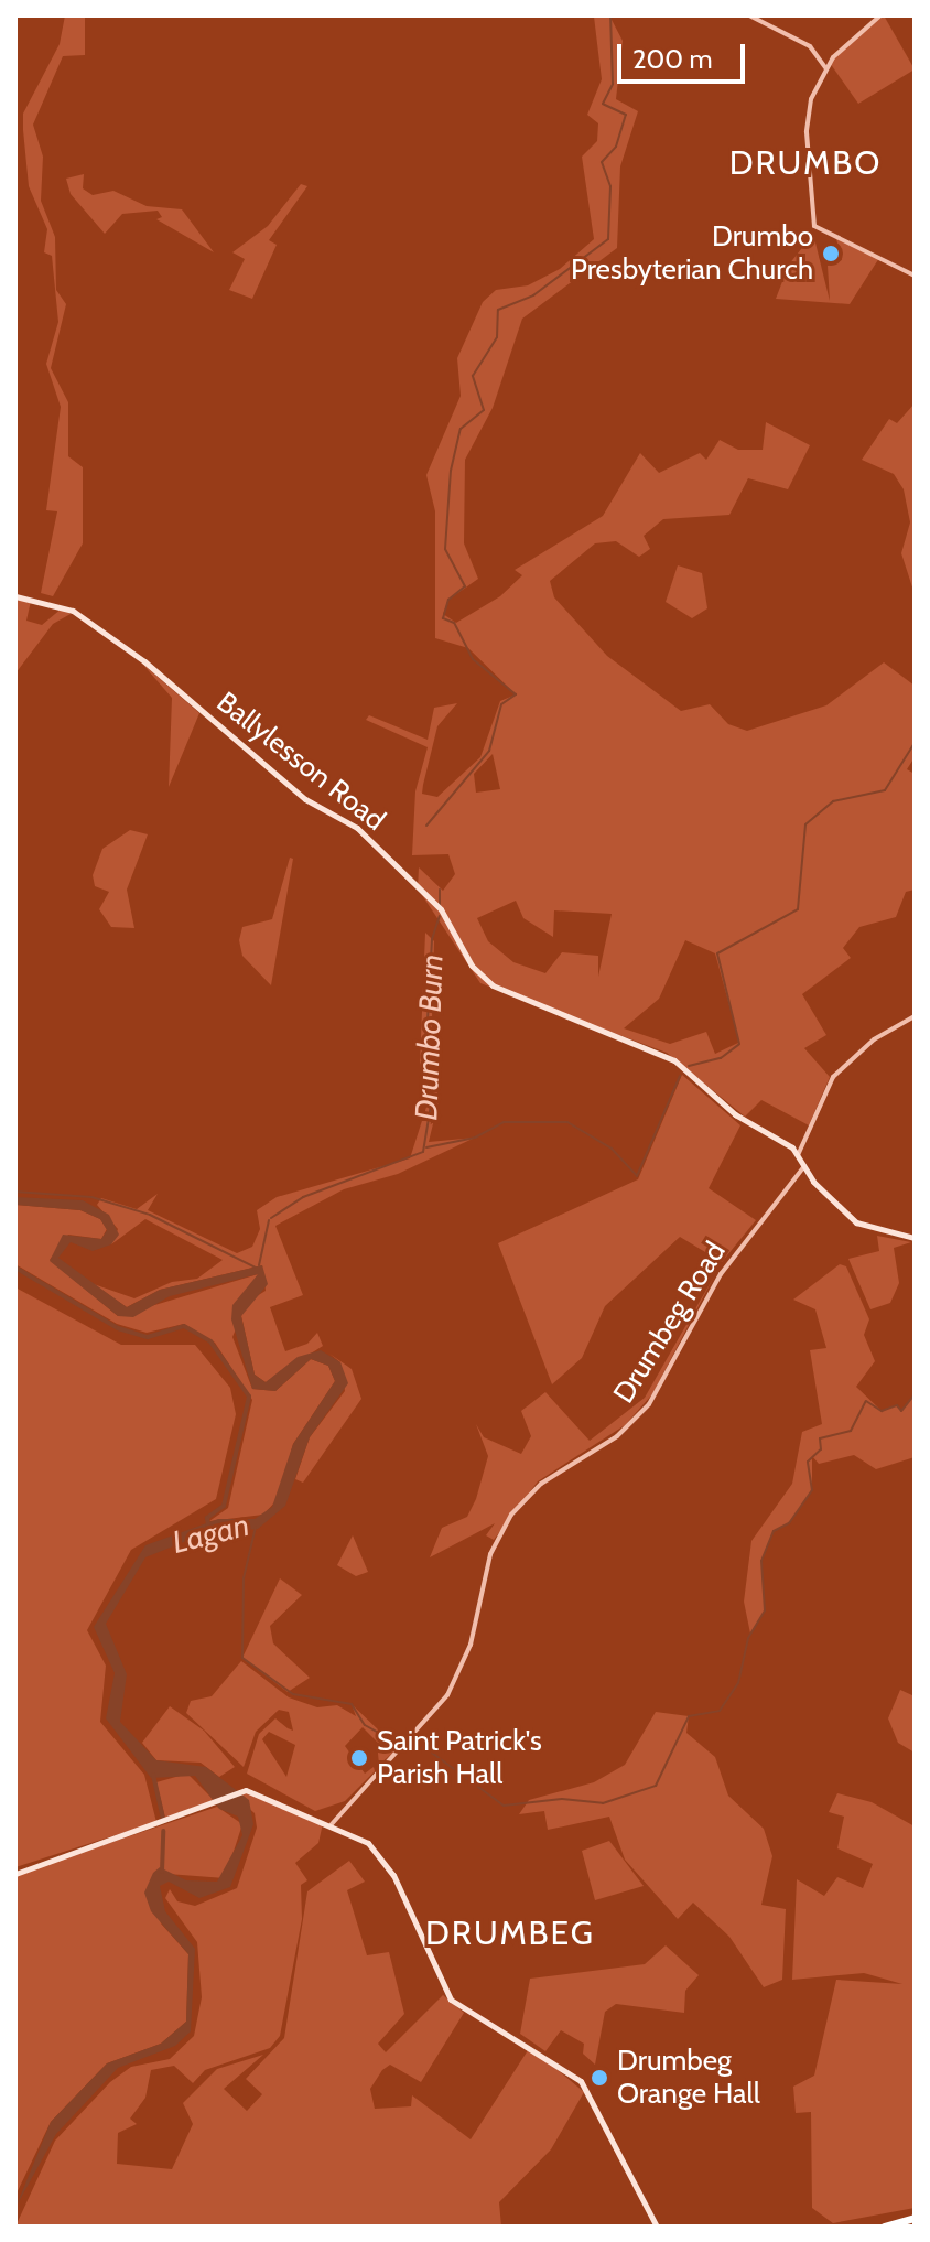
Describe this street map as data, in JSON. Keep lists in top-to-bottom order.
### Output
{
  "streets": {
    "main road": ["Ballylesson Road"],
    "street": ["Drumbeg Road"]
  },
  "districts": ["DRUMBO", "DRUMBEG"],
  "water": ["Drumbo Burn", "Lagan"],
  "places": ["Drumbo Presbyterian Church", "Saint Patrick's Parish Hall", "Drumbeg Orange Hall"],
  "scale_bar": "200 m"
}
